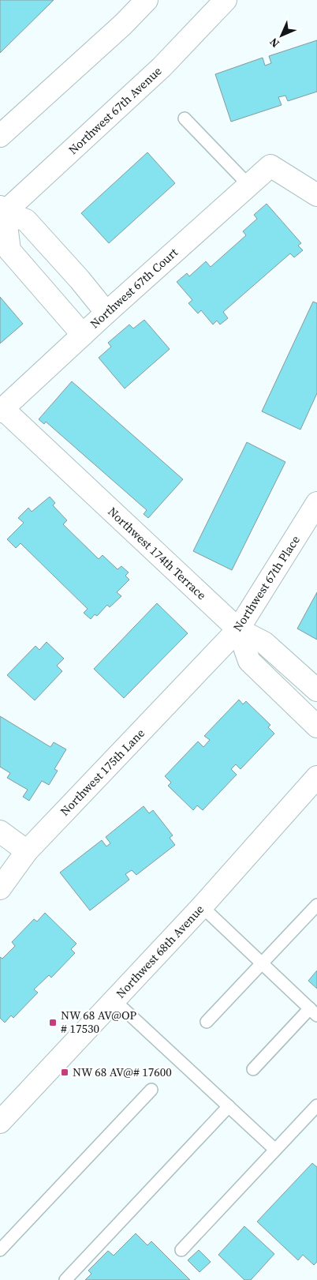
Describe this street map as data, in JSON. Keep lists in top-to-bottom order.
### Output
{
  "streets": {
    "street": [
      "Northwest 67th Avenue",
      "Northwest 67th Court",
      "Northwest 174th Terrace",
      "Northwest 67th Place",
      "Northwest 175th Lane",
      "Northwest 68th Avenue"
    ]
  },
  "crossings": [
    ["Northwest 67th Court", "Northwest 174th Terrace"],
    ["Northwest 174th Terrace", "Northwest 67th Place"],
    ["Northwest 67th Place", "Northwest 175th Lane"]
  ],
  "places": {
    "transit": ["NW 68 AV@OP # 17530", "NW 68 AV@# 17600"]
  },
  "north": "bottom left"
}
